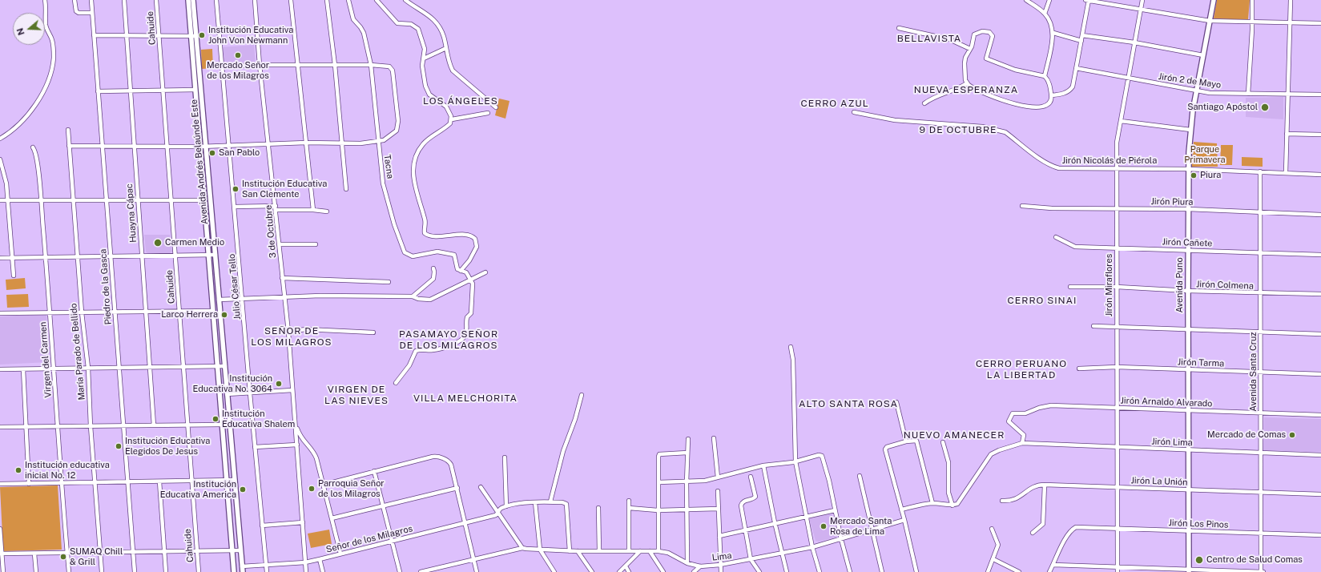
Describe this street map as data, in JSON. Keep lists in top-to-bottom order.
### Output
{
  "streets": {
    "street": [
      "Cahuide",
      "Jirón 2 de Mayo",
      "Jirón Nicolás de Piérola",
      "Avenida Andrés Belaúnde Este",
      "Tacna",
      "Jirón Piura",
      "Huayna Cápac",
      "3 de Octubre",
      "Jirón Cañete",
      "Jirón Miraflores",
      "Avenida Puno",
      "Jirón Colmena",
      "Piedro de la Gasca",
      "Julio César Tello",
      "María Parado de Bellido",
      "Virgen del Carmen",
      "Jirón Tarma",
      "Avenida Santa Cruz",
      "Jirón Arnaldo Alvarado",
      "Jirón Lima",
      "Jirón La Unión",
      "Jirón Los Pinos",
      "Señor de los Milagros",
      "Lima"
    ]
  },
  "crossings": [
    ["Jirón 2 de Mayo", "Jirón Miraflores"],
    ["Jirón 2 de Mayo", "Avenida Puno"],
    ["Jirón Nicolás de Piérola", "Jirón Miraflores"],
    ["Jirón Nicolás de Piérola", "Avenida Puno"],
    ["Jirón Nicolás de Piérola", "Avenida Santa Cruz"],
    ["Avenida Andrés Belaúnde Este", "Señor de los Milagros"],
    ["Jirón Piura", "Jirón Miraflores"],
    ["Jirón Piura", "Avenida Puno"],
    ["Jirón Piura", "Avenida Santa Cruz"],
    ["Jirón Cañete", "Jirón Miraflores"],
    ["Jirón Cañete", "Avenida Puno"],
    ["Jirón Cañete", "Avenida Santa Cruz"],
    ["Jirón Miraflores", "Jirón Colmena"],
    ["Jirón Miraflores", "Jirón Tarma"],
    ["Jirón Miraflores", "Jirón Arnaldo Alvarado"],
    ["Jirón Miraflores", "Jirón Lima"],
    ["Jirón Miraflores", "Jirón La Unión"],
    ["Jirón Miraflores", "Jirón Los Pinos"],
    ["Avenida Puno", "Jirón Colmena"],
    ["Avenida Puno", "Jirón Tarma"],
    ["Avenida Puno", "Jirón Arnaldo Alvarado"],
    ["Avenida Puno", "Jirón Lima"],
    ["Avenida Puno", "Jirón La Unión"],
    ["Avenida Puno", "Jirón Los Pinos"],
    ["Jirón Colmena", "Avenida Santa Cruz"],
    ["Julio César Tello", "Señor de los Milagros"],
    ["Jirón Tarma", "Avenida Santa Cruz"],
    ["Avenida Santa Cruz", "Jirón Arnaldo Alvarado"],
    ["Avenida Santa Cruz", "Jirón Lima"],
    ["Avenida Santa Cruz", "Jirón La Unión"],
    ["Avenida Santa Cruz", "Jirón Los Pinos"],
    ["Jirón Arnaldo Alvarado", "Jirón Lima"]
  ],
  "districts": [
    "BELLAVISTA",
    "NUEVA ESPERANZA",
    "LOS ÁNGELES",
    "CERRO AZUL",
    "9 DE OCTUBRE",
    "CERRO SINAI",
    "SEÑOR DE LOS MILAGROS",
    "PASAMAYO SEÑOR DE LOS MILAGROS",
    "CERRO PERUANO LA LIBERTAD",
    "VIRGEN DE LAS NIEVES",
    "VILLA MELCHORITA",
    "ALTO SANTA ROSA",
    "NUEVO AMANECER"
  ],
  "parks": ["Parque Primavera"],
  "places": [
    "Institución Educativa John Von Newmann",
    "Mercado Señor de los Milagros",
    "Santiago Apóstol",
    "San Pablo",
    "Piura",
    "Institución Educativa San Clemente",
    "Carmen Medio",
    "Larco Herrera",
    "Institución Educativa No. 3064",
    "Institución Educativa Shalem",
    "Mercado de Comas",
    "Institución Educativa Elegidos De Jesus",
    "Institución educativa inicial No. 12",
    "Parroquia Señor de los Milagros",
    "Institución Educativa America",
    "Mercado Santa Rosa de Lima",
    "SUMAQ Chill & Grill",
    "Centro de Salud Comas"
  ],
  "north": "left"
}
